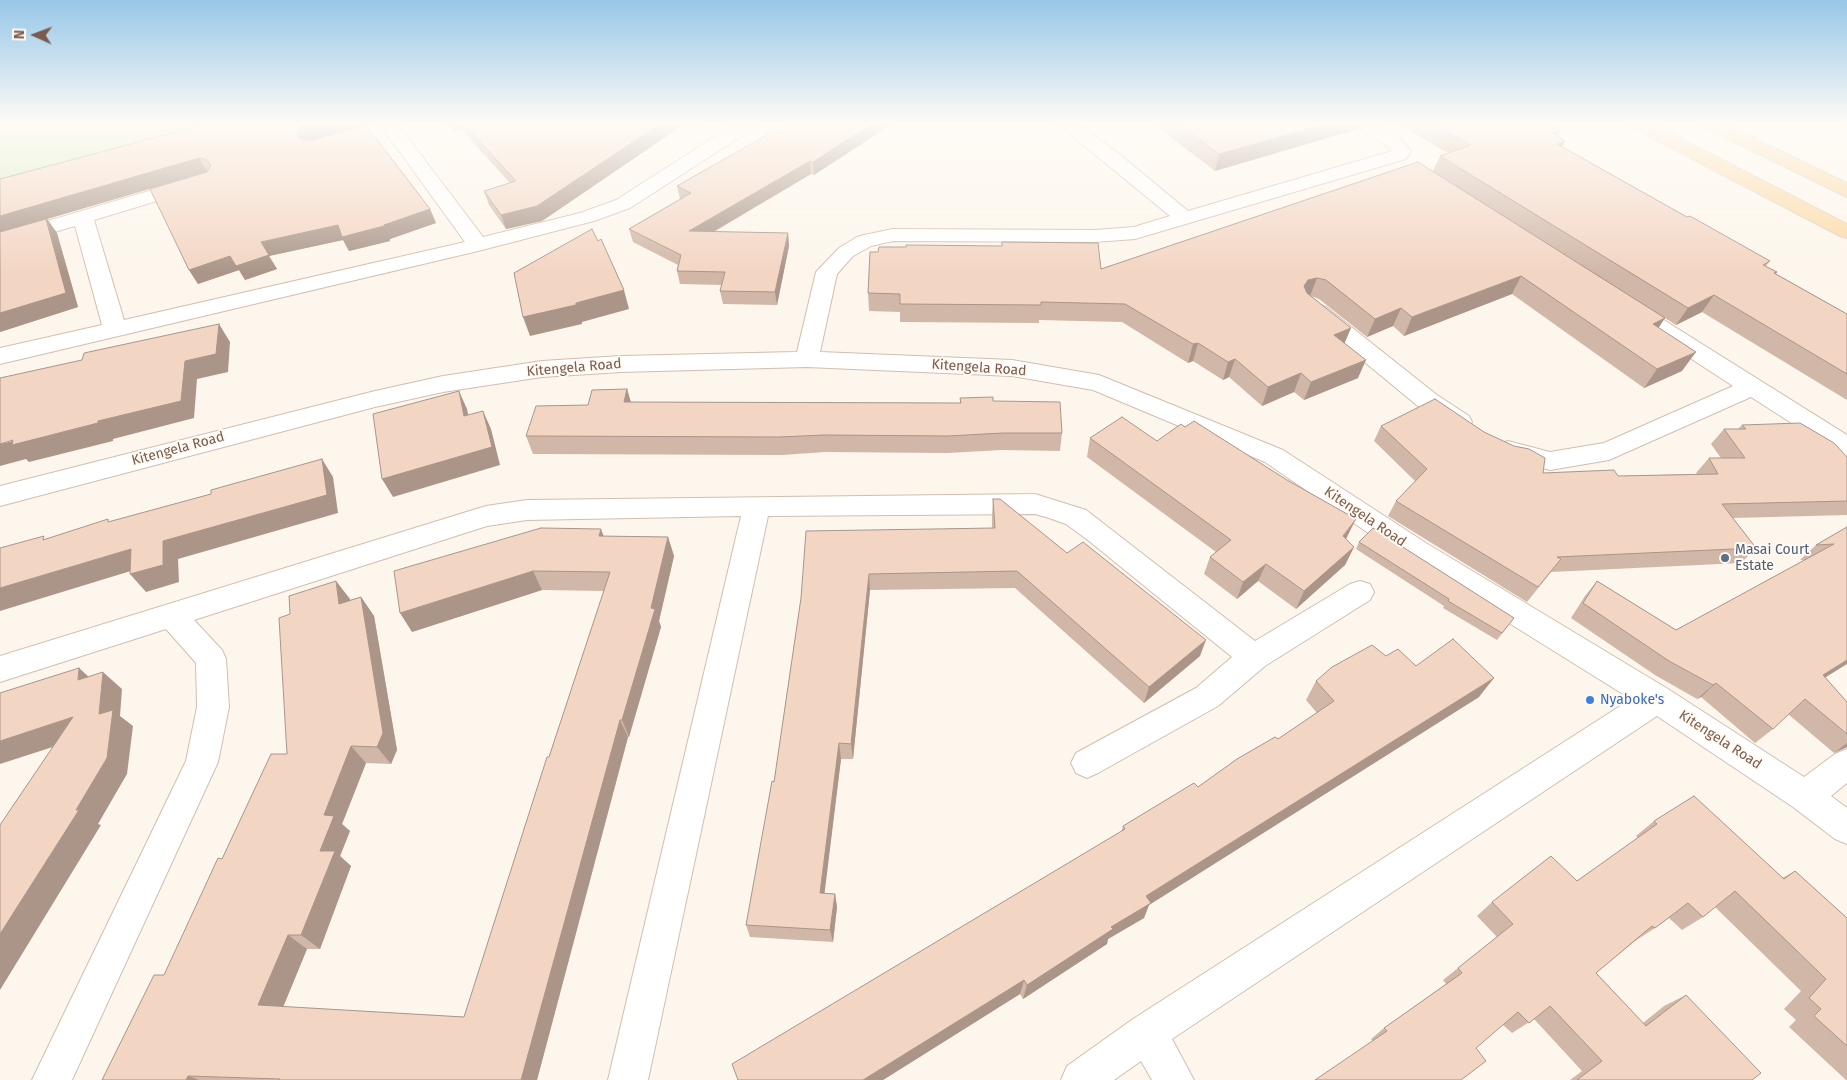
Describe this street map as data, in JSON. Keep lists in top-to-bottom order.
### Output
{
  "streets": {
    "street": ["Kitengela Road"]
  },
  "places": ["Masai Court Estate", "Nyaboke's"],
  "north": "left"
}
